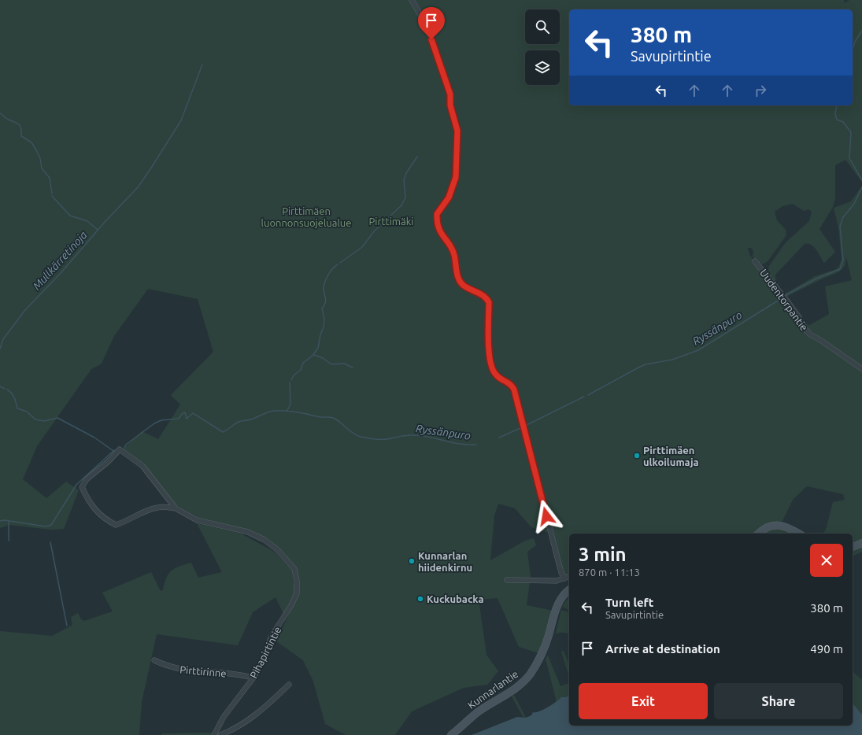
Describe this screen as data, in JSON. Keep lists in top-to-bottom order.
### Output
{
  "streets": {
    "main road": ["Kunnarlantie"],
    "street": ["Uudentorpantie", "Pihapirtintie", "Pirttirinne"]
  },
  "crossings": [
    ["Pihapirtintie", "Pirttirinne"]
  ],
  "water": ["Mullkärretinoja", "Ryssänpuro"],
  "parks": ["Pirttimäen luonnonsuojelualue", "Pirttimäki"],
  "places": ["Pirttimäen ulkoilumaja", "Kunnarlan hiidenkirnu", "Kuckubacka"],
  "page": {
    "turn": ["380 m", "Savupirtintie"],
    "heading": ["3 min", "870 m · 11:13"],
    "list": [
      {
        "name": "Turn left",
        "note": "Savupirtintie",
        "value": "380 m"
      },
      {
        "name": "Arrive at destination",
        "value": "490 m"
      }
    ],
    "buttons": ["Exit", "Share"]
  }
}
